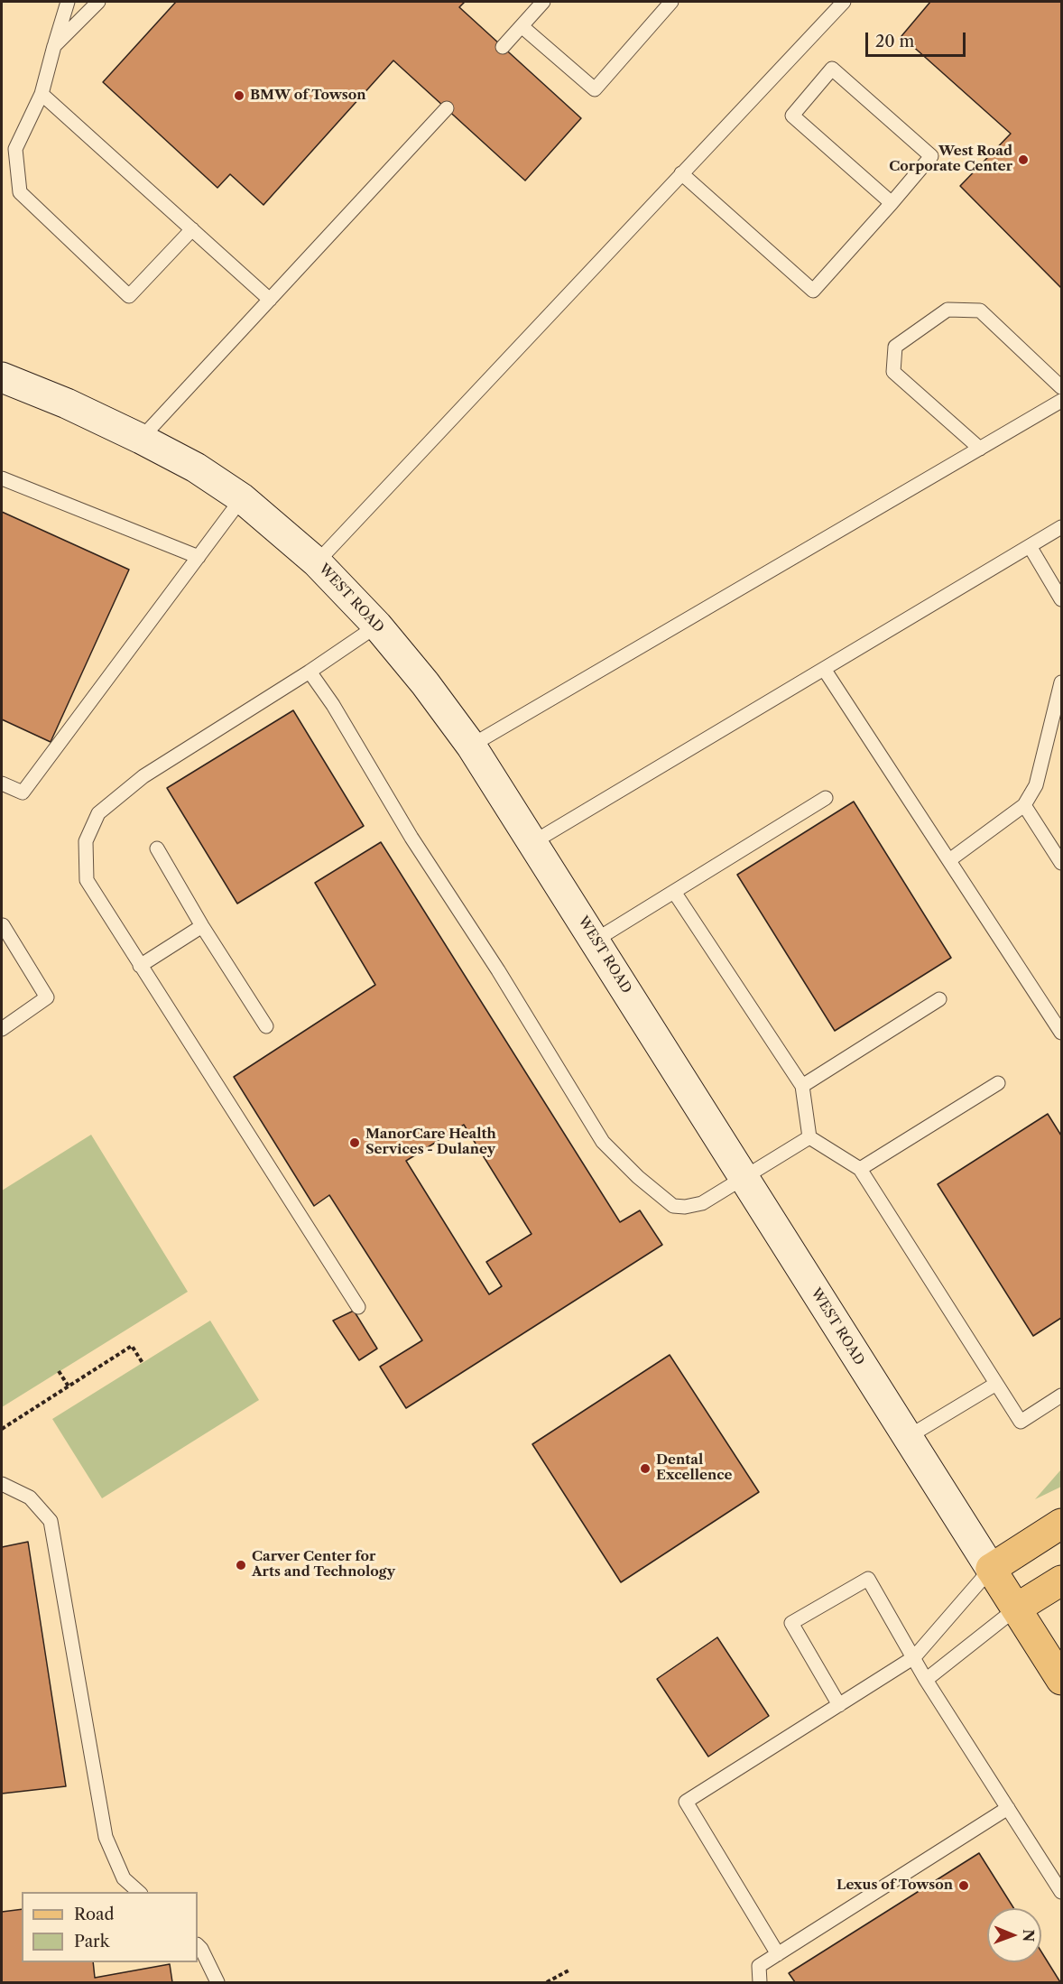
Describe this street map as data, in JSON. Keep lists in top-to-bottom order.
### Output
{
  "streets": {
    "main road": ["WEST ROAD"]
  },
  "places": [
    "BMW of Towson",
    "West Road Corporate Center",
    "ManorCare Health Services - Dulaney",
    "Dental Excellence",
    "Carver Center for Arts and Technology",
    "Lexus of Towson"
  ],
  "legend": ["Road", "Park"],
  "scale_bar": "20 m",
  "north": "right"
}
